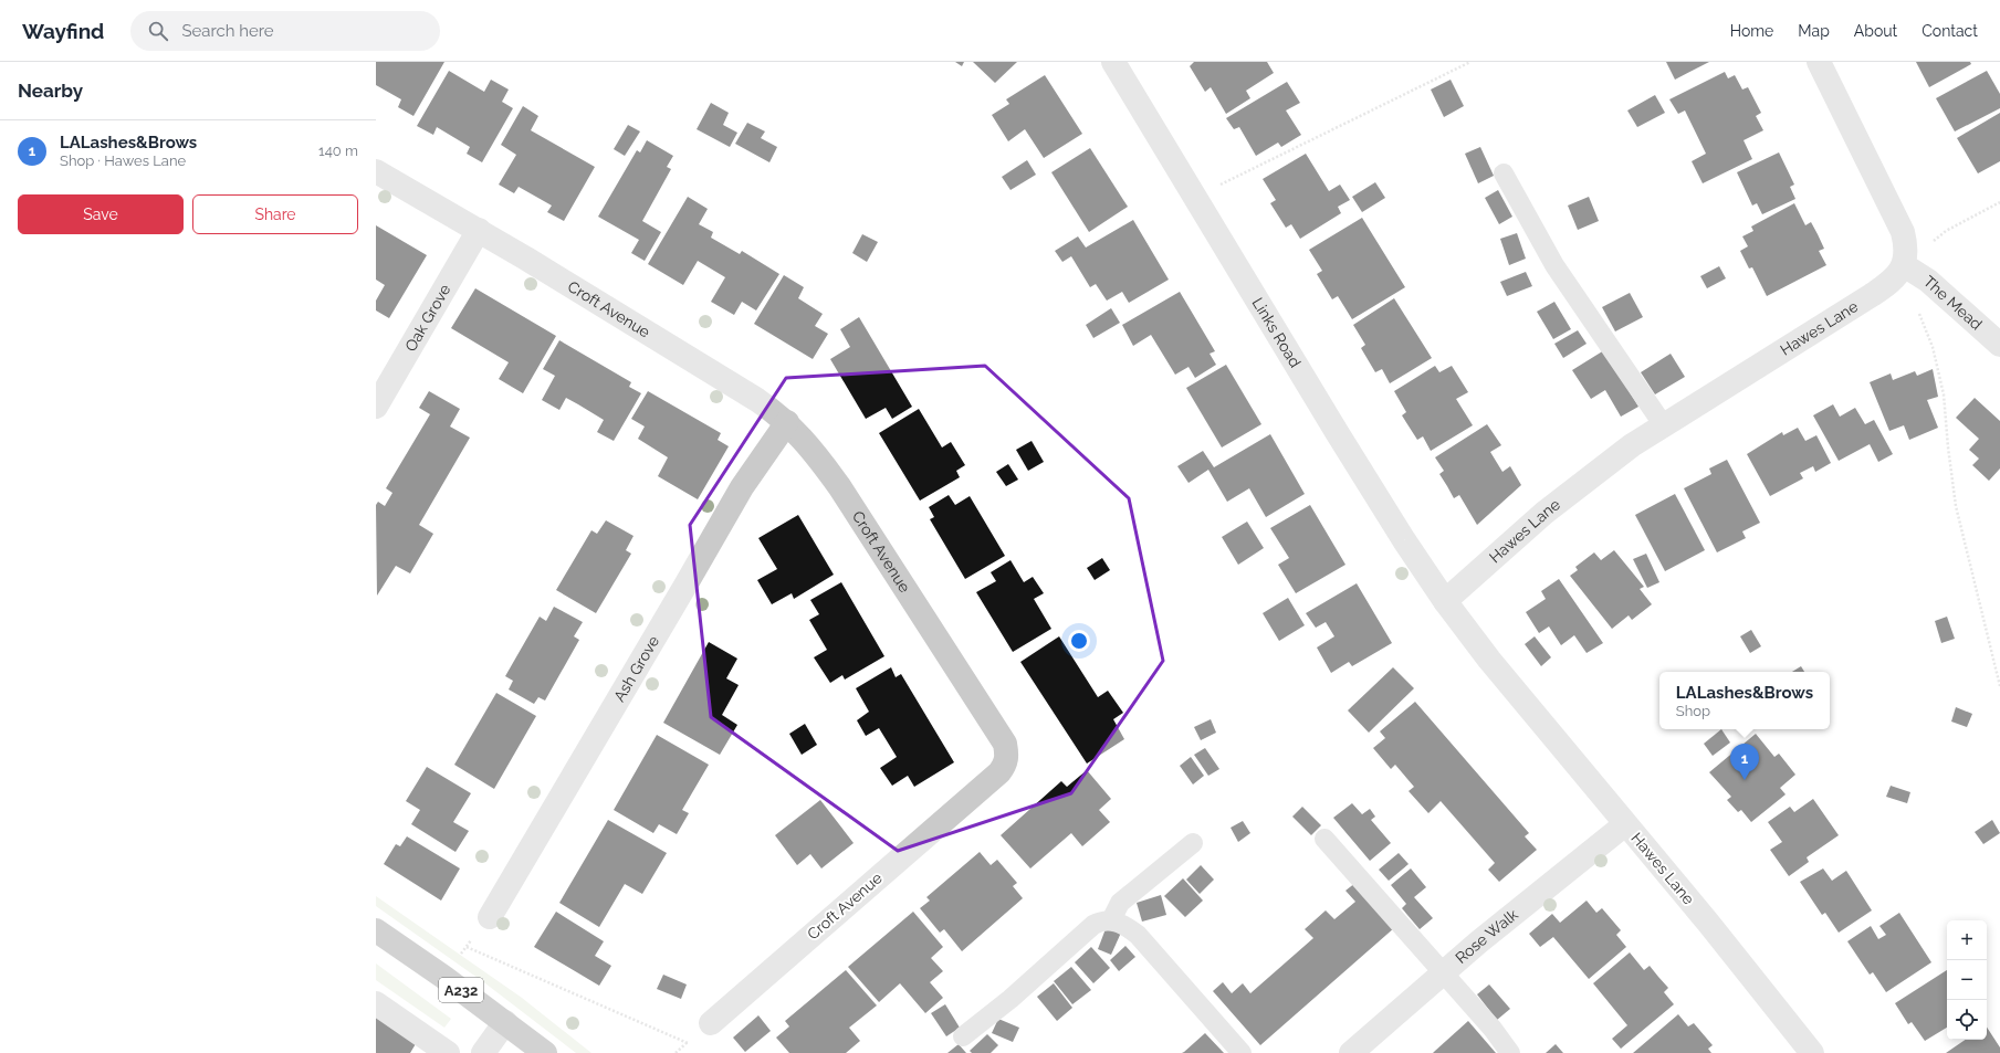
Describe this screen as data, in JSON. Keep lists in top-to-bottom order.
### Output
{
  "streets": {
    "highway": ["A232"],
    "street": [
      "The Mead",
      "Croft Avenue",
      "Oak Grove",
      "Hawes Lane",
      "Links Road",
      "Ash Grove",
      "Rose Walk"
    ]
  },
  "crossings": [
    ["The Mead", "Hawes Lane"],
    ["Croft Avenue", "Oak Grove"],
    ["Croft Avenue", "Ash Grove"],
    ["Hawes Lane", "Links Road"],
    ["Hawes Lane", "Rose Walk"]
  ],
  "page": {
    "header": "Wayfind",
    "search": "Search here",
    "nav": [
      "Home",
      "Map",
      "About",
      "Contact"
    ],
    "heading": "Nearby",
    "list": [
      {
        "mark": "1",
        "name": "LALashes&Brows",
        "note": "Shop · Hawes Lane",
        "value": "140 m"
      }
    ],
    "buttons": ["Save", "Share"],
    "popup": ["LALashes&Brows", "Shop"],
    "pins": "1",
    "map_buttons": ["+", "−"]
  }
}
